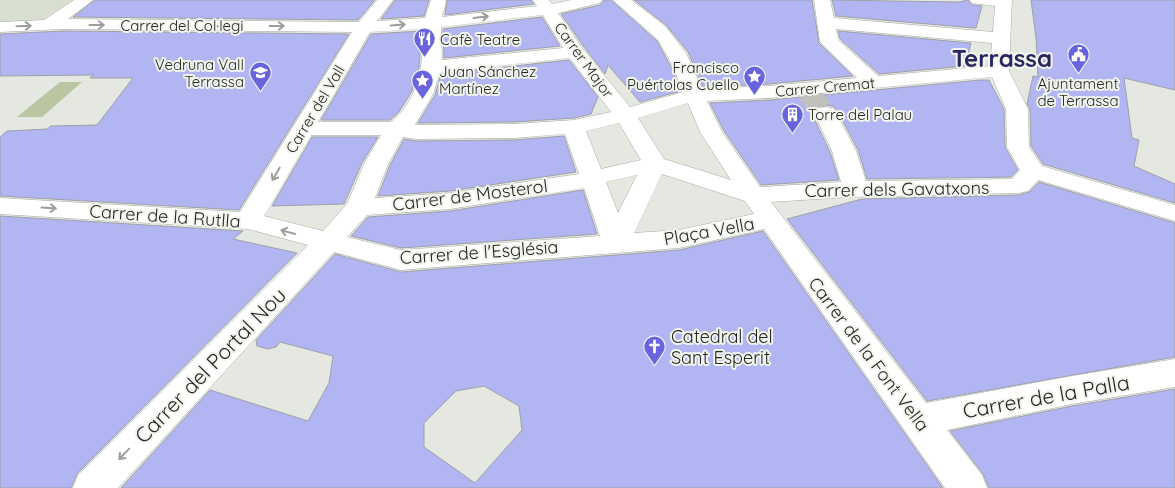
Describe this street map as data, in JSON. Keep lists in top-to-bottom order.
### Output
{
  "streets": {
    "street": [
      "Carrer del Col·legi",
      "Carrer Major",
      "Carrer Cremat",
      "Carrer del Vall",
      "Carrer dels Gavatxons",
      "Carrer de Mosterol",
      "Carrer de la Rutlla",
      "Plaça Vella",
      "Carrer de l'Església",
      "Carrer de la Font Vella",
      "Carrer del Portal Nou",
      "Carrer de la Palla"
    ]
  },
  "crossings": [
    ["Carrer del Col·legi", "Carrer Major"],
    ["Carrer del Col·legi", "Carrer del Vall"],
    ["Carrer del Col·legi", "Carrer del Portal Nou"],
    ["Carrer Cremat", "Plaça Vella"],
    ["Carrer del Vall", "Carrer de la Rutlla"],
    ["Carrer dels Gavatxons", "Plaça Vella"],
    ["Carrer dels Gavatxons", "Carrer de la Font Vella"],
    ["Carrer de Mosterol", "Carrer del Portal Nou"],
    ["Carrer de la Rutlla", "Carrer de l'Església"],
    ["Carrer de la Rutlla", "Carrer del Portal Nou"],
    ["Plaça Vella", "Carrer de l'Església"],
    ["Plaça Vella", "Carrer de la Font Vella"],
    ["Carrer de l'Església", "Carrer del Portal Nou"],
    ["Carrer de la Font Vella", "Carrer de la Palla"]
  ],
  "one_way": ["Carrer del Vall", "Carrer del Portal Nou"],
  "districts": ["Terrassa"],
  "places": {
    "restaurant": ["Cafè Teatre"],
    "public building": ["Ajuntament de Terrassa"],
    "school or university": ["Vedruna Vall Terrassa"],
    "place": ["Francisco Puértolas Cuello", "Juan Sánchez Martínez"],
    "building": ["Torre del Palau"],
    "church": ["Catedral del Sant Esperit"]
  }
}
